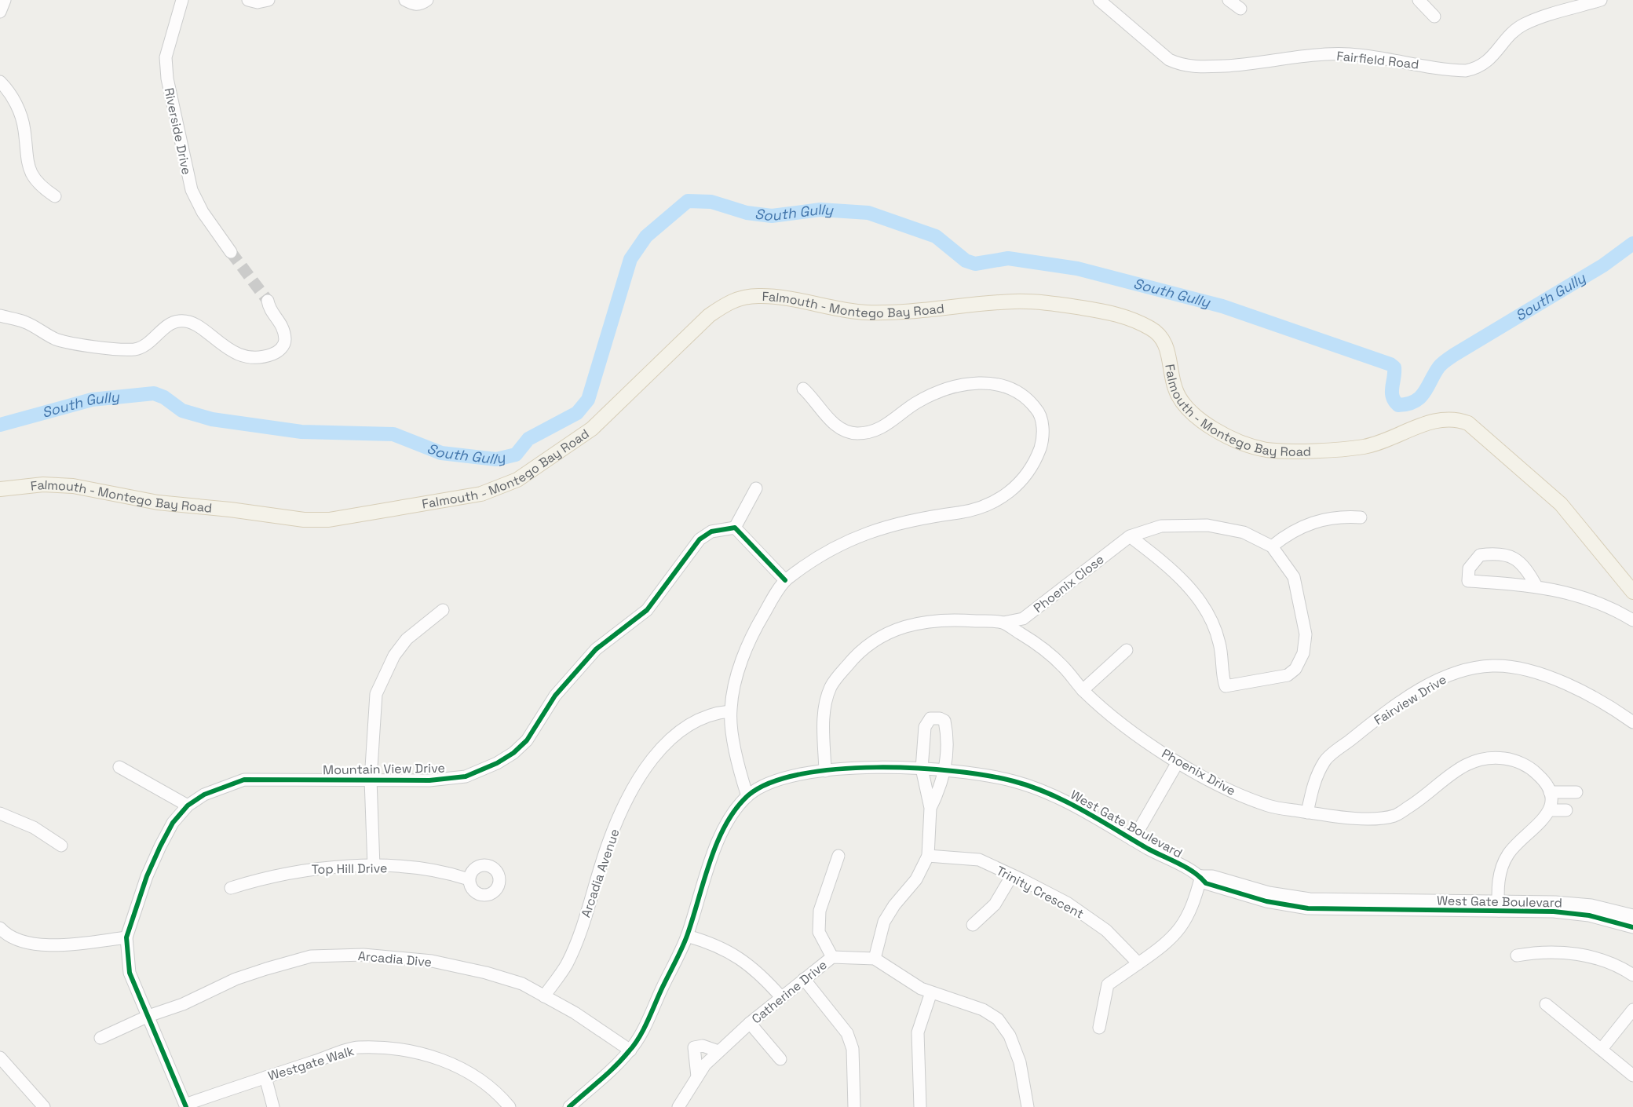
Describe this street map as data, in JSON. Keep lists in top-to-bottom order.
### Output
{
  "streets": {
    "main road": ["Falmouth - Montego Bay Road"],
    "street": [
      "Fairfield Road",
      "Riverside Drive",
      "Phoenix Close",
      "Fairview Drive",
      "Mountain View Drive",
      "Phoenix Drive",
      "West Gate Boulevard",
      "Top Hill Drive",
      "Arcadia Avenue",
      "Trinity Crescent",
      "Arcadia Dive",
      "Catherine Drive",
      "Westgate Walk"
    ]
  },
  "crossings": [
    ["Phoenix Close", "Phoenix Drive"],
    ["Fairview Drive", "Phoenix Drive"],
    ["Mountain View Drive", "Arcadia Dive"],
    ["Mountain View Drive", "Westgate Walk"],
    ["Phoenix Drive", "West Gate Boulevard"],
    ["West Gate Boulevard", "Arcadia Dive"],
    ["Arcadia Avenue", "Arcadia Dive"]
  ],
  "water": ["South Gully"]
}
